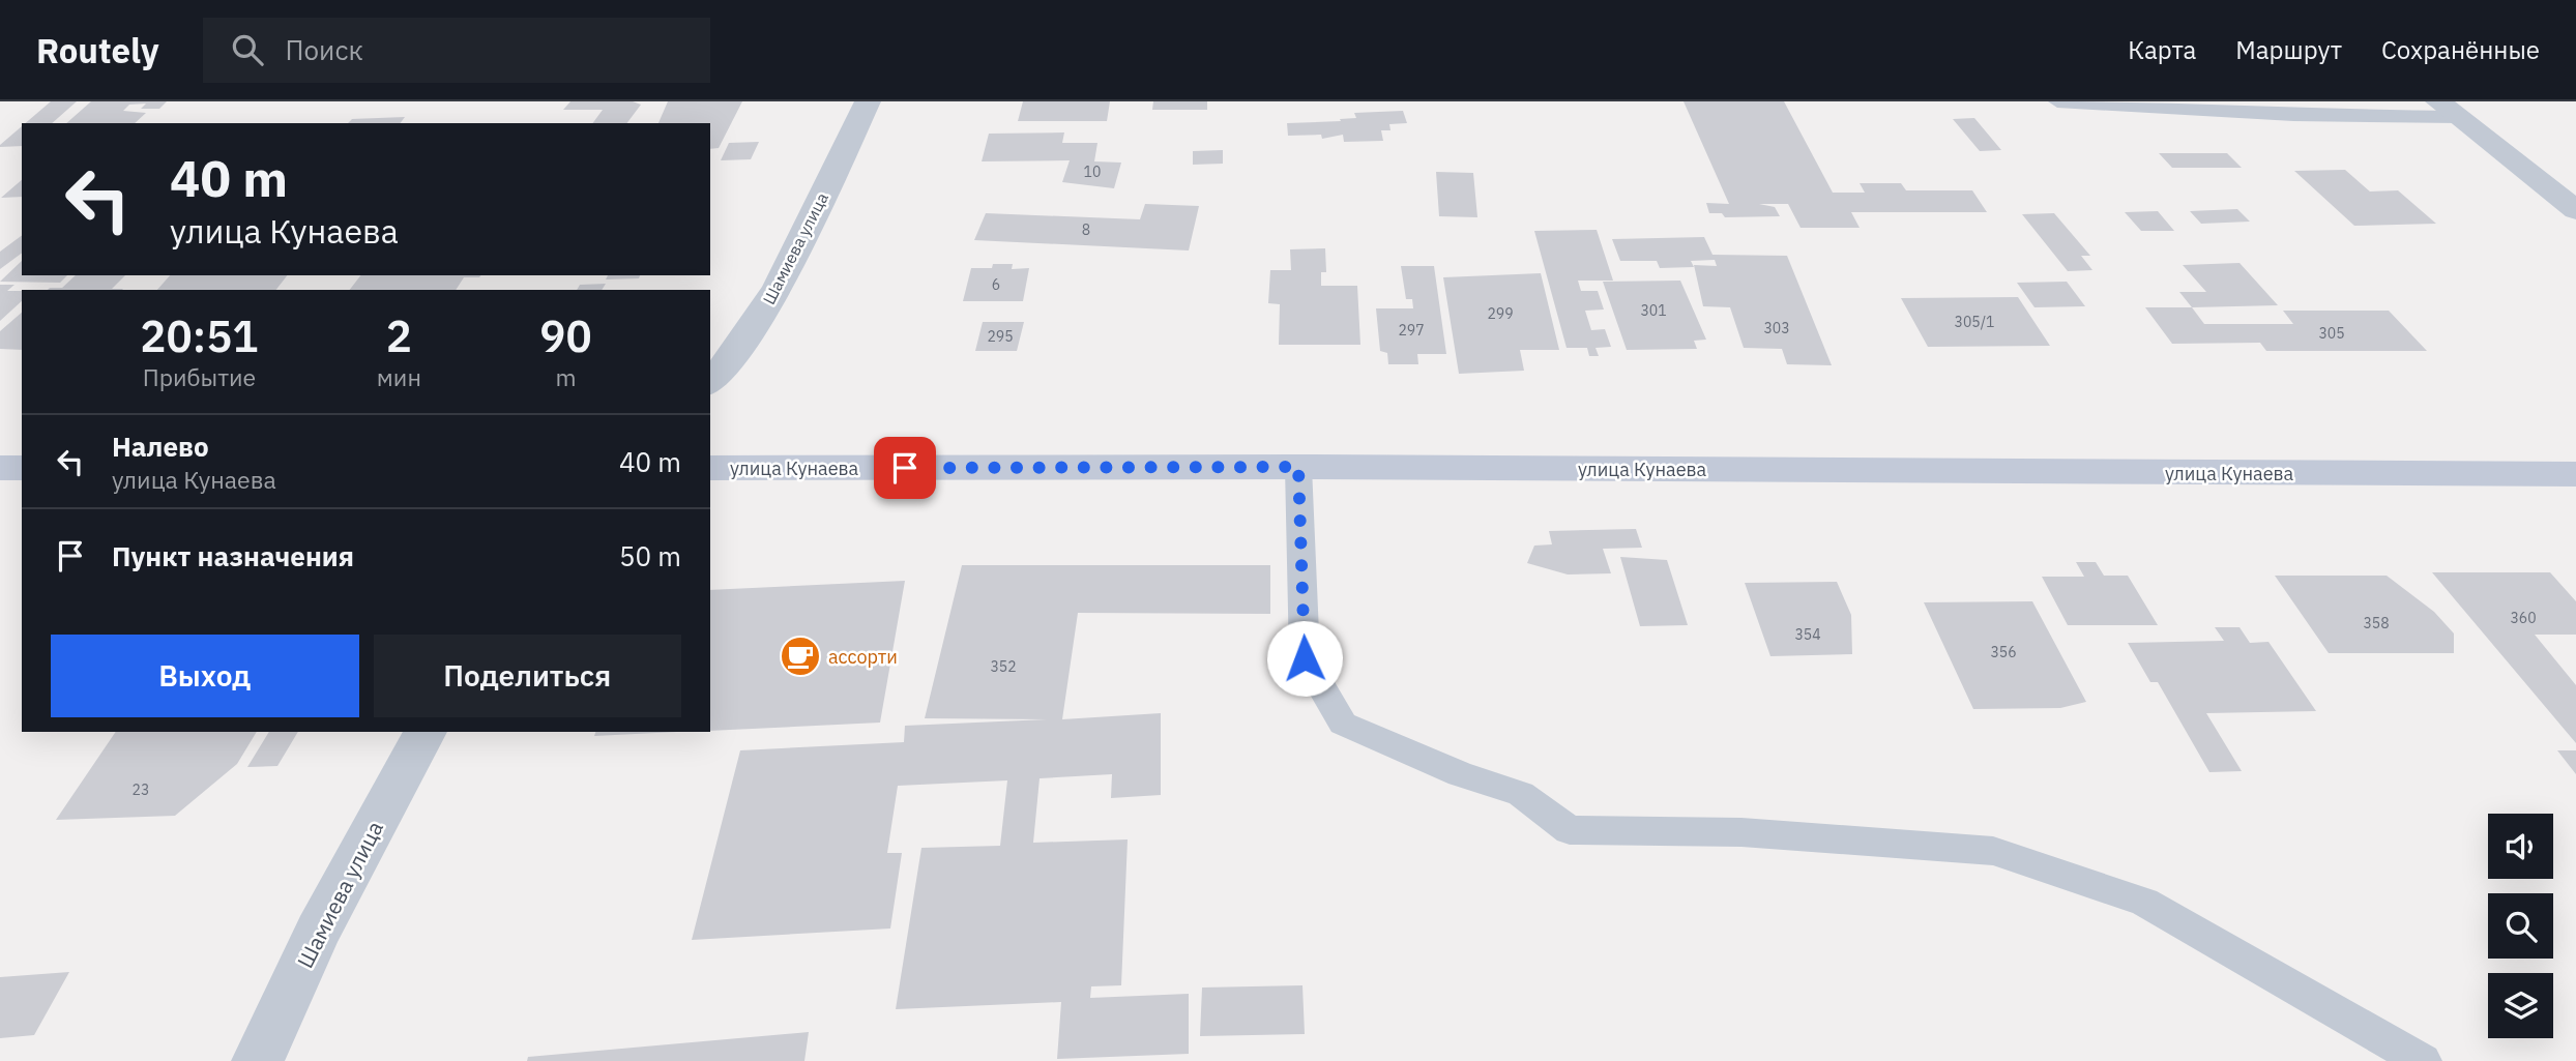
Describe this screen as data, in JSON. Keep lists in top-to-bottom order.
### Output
{
  "streets": {
    "main road": ["улица Кунаева"],
    "street": ["Шамиева улица"]
  },
  "places": {
    "cafe": ["ассорти"]
  },
  "house_numbers": [
    "10",
    "8",
    "6",
    "301",
    "299",
    "305/1",
    "303",
    "297",
    "305",
    "295",
    "360",
    "358",
    "354",
    "356",
    "352",
    "23"
  ],
  "page": {
    "header": "Routely",
    "search": "Поиск",
    "nav": ["Карта", "Маршрут", "Сохранённые"],
    "turn": ["40 m", "улица Кунаева"],
    "eta": [
      "20:51",
      "Прибытие",
      "2",
      "мин",
      "90",
      "m"
    ],
    "list": [
      {
        "name": "Налево",
        "note": "улица Кунаева",
        "value": "40 m"
      },
      {
        "name": "Пункт назначения",
        "value": "50 m"
      }
    ],
    "buttons": ["Выход", "Поделиться"]
  }
}
